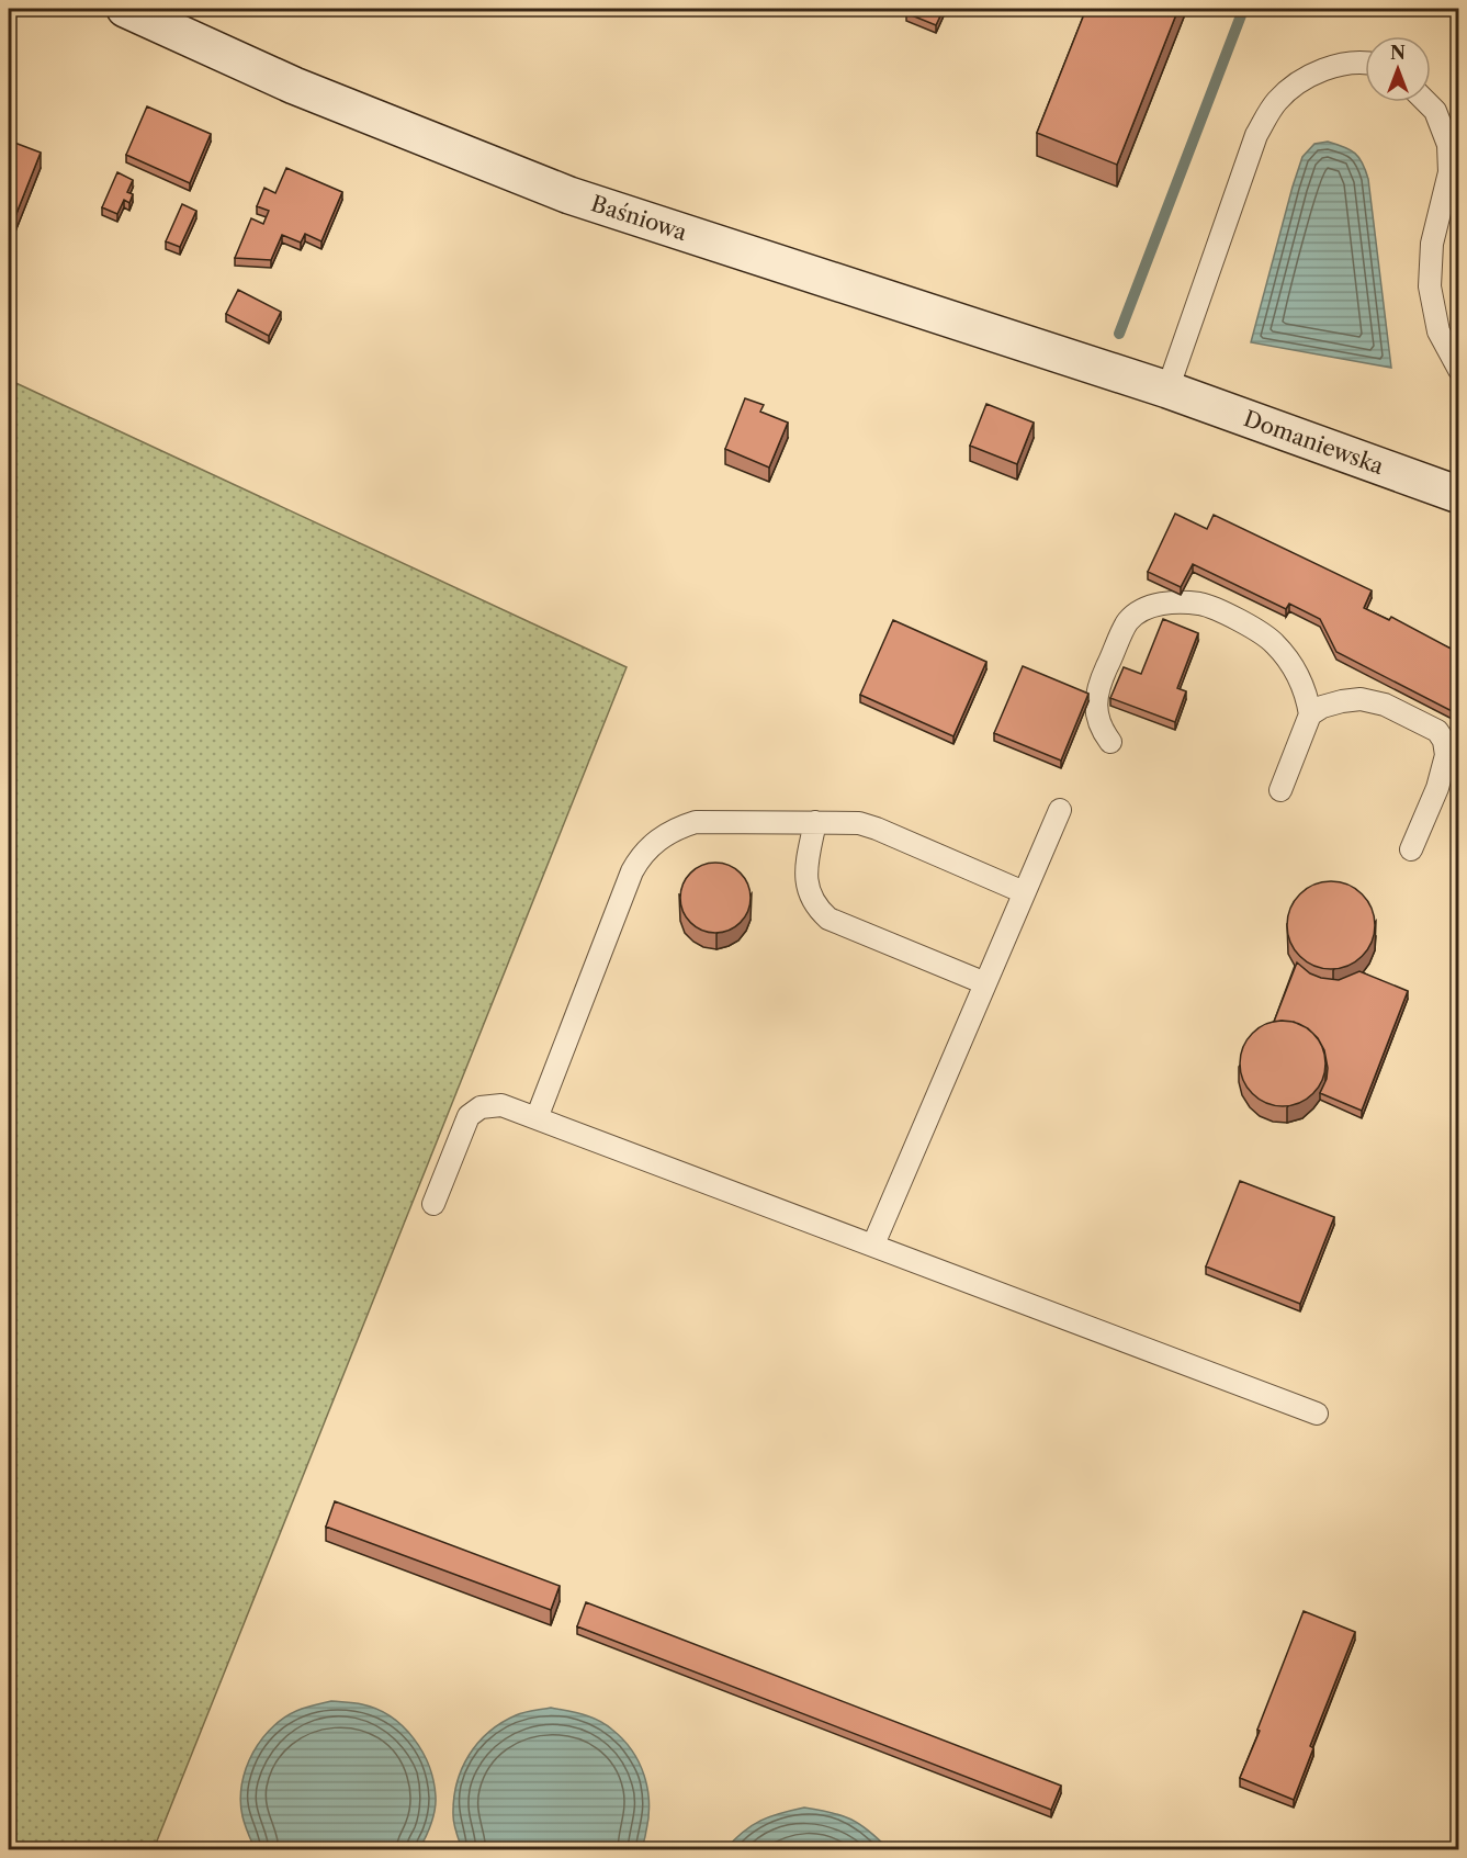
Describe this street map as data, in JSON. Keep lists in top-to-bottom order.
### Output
{
  "streets": {
    "main road": ["Baśniowa", "Domaniewska"]
  },
  "crossings": [
    ["Baśniowa", "Domaniewska"]
  ],
  "north": "top"
}
